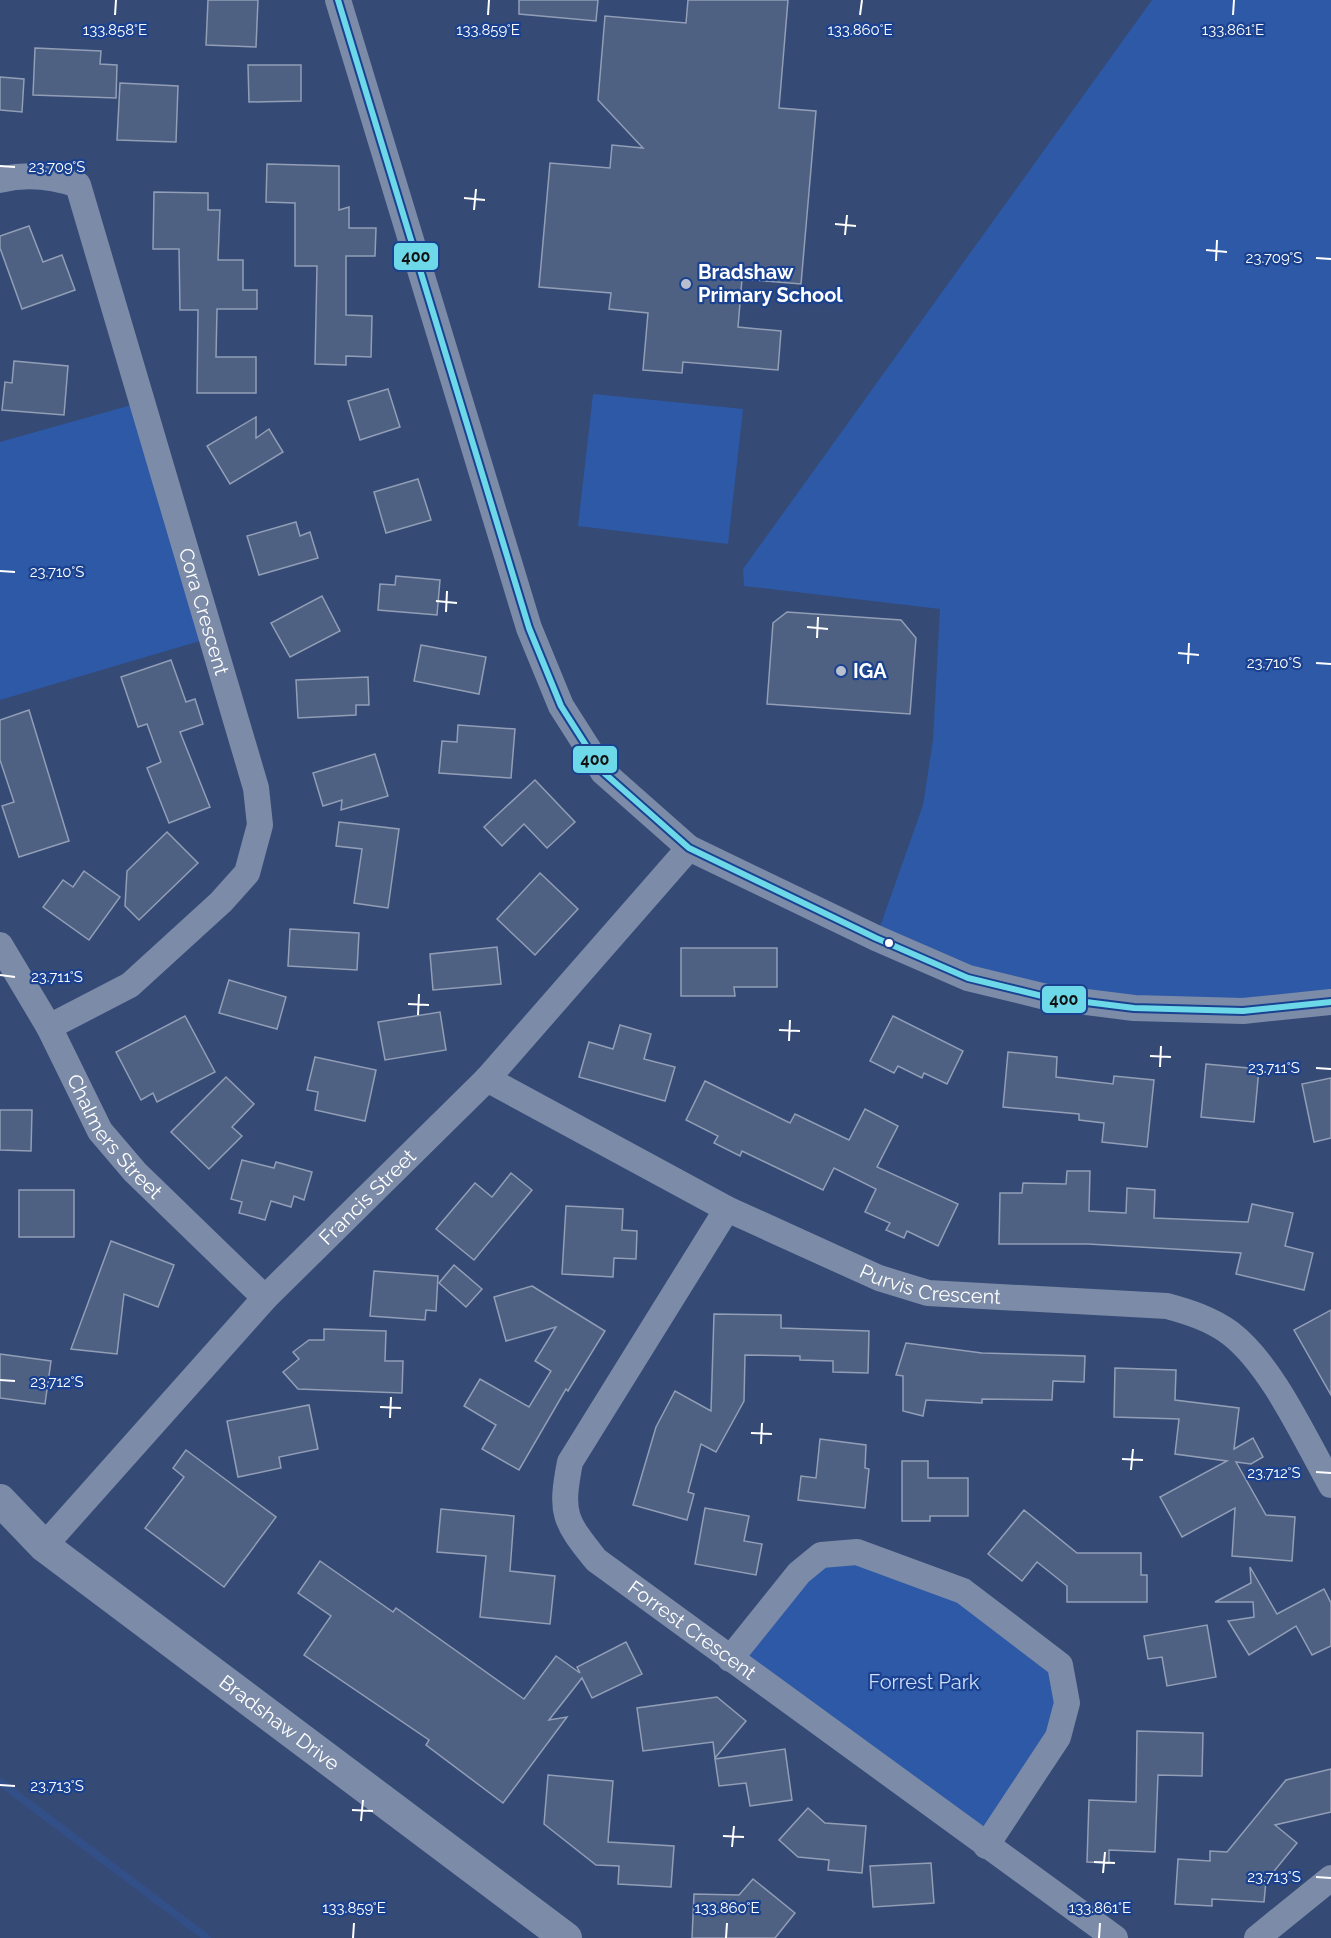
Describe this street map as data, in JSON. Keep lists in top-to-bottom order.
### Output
{
  "streets": {
    "street": [
      "Cora Crescent",
      "Chalmers Street",
      "Francis Street",
      "Purvis Crescent",
      "Forrest Crescent",
      "Bradshaw Drive"
    ]
  },
  "crossings": [
    ["Cora Crescent", "Chalmers Street"],
    ["Chalmers Street", "Francis Street"],
    ["Francis Street", "Purvis Crescent"],
    ["Francis Street", "Bradshaw Drive"],
    ["Purvis Crescent", "Forrest Crescent"]
  ],
  "parks": ["Forrest Park"],
  "places": ["Bradshaw Primary School", "IGA"],
  "lines": ["transit line 400"],
  "coordinates": [
    "133.858°E",
    "133.859°E",
    "133.860°E",
    "133.861°E",
    "23.709°S",
    "23.710°S",
    "23.711°S",
    "23.712°S",
    "23.713°S"
  ]
}
